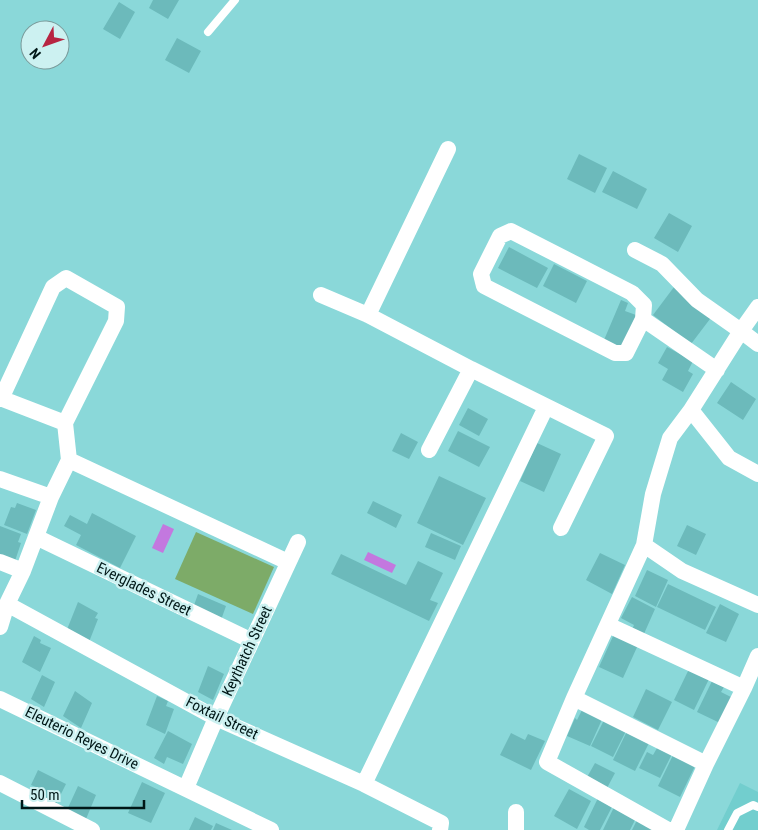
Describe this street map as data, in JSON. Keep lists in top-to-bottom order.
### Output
{
  "streets": {
    "street": [
      "Everglades Street",
      "Keythatch Street",
      "Foxtail Street",
      "Eleuterio Reyes Drive"
    ]
  },
  "crossings": [
    ["Everglades Street", "Keythatch Street"],
    ["Keythatch Street", "Foxtail Street"],
    ["Keythatch Street", "Eleuterio Reyes Drive"]
  ],
  "scale_bar": "50 m",
  "north": "bottom left"
}
